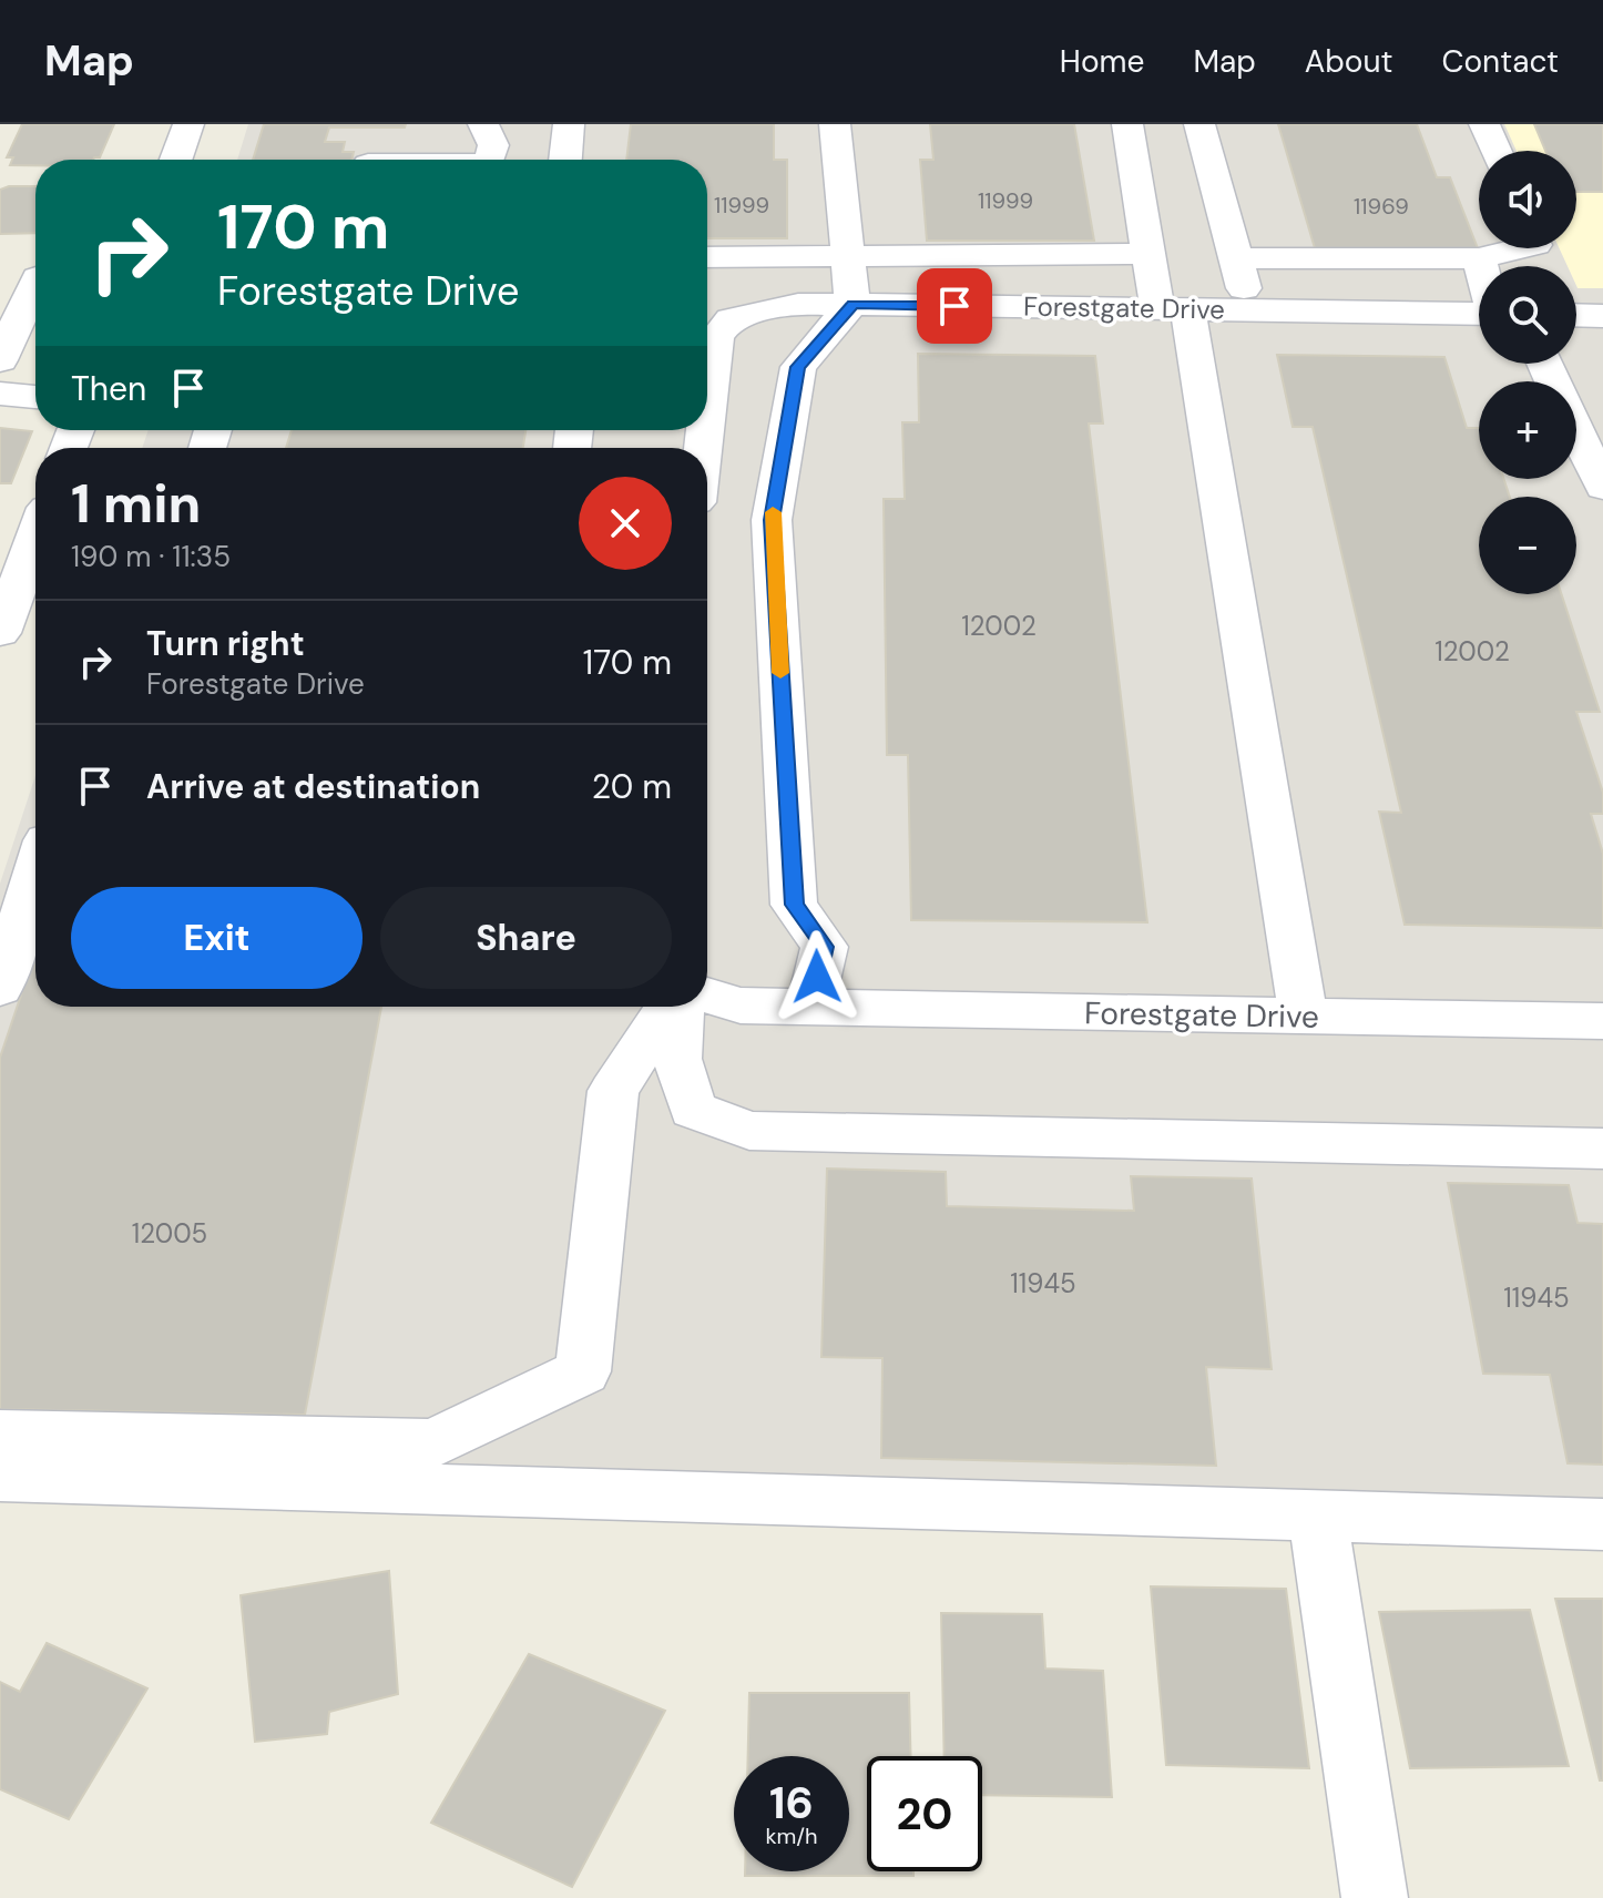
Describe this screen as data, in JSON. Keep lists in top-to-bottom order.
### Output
{
  "streets": {
    "street": ["Forestgate Drive"]
  },
  "house_numbers": [
    "11999",
    "11999",
    "11969",
    "12002",
    "12002",
    "12005",
    "11945",
    "11945"
  ],
  "page": {
    "header": "Map",
    "nav": [
      "Home",
      "Map",
      "About",
      "Contact"
    ],
    "map_buttons": ["+", "−"],
    "turn": ["170 m", "Forestgate Drive"],
    "then": "Then",
    "heading": ["1 min", "190 m · 11:35"],
    "list": [
      {
        "name": "Turn right",
        "note": "Forestgate Drive",
        "value": "170 m"
      },
      {
        "name": "Arrive at destination",
        "value": "20 m"
      }
    ],
    "buttons": ["Exit", "Share"],
    "speed": "16 km/h",
    "limit": "20"
  }
}
